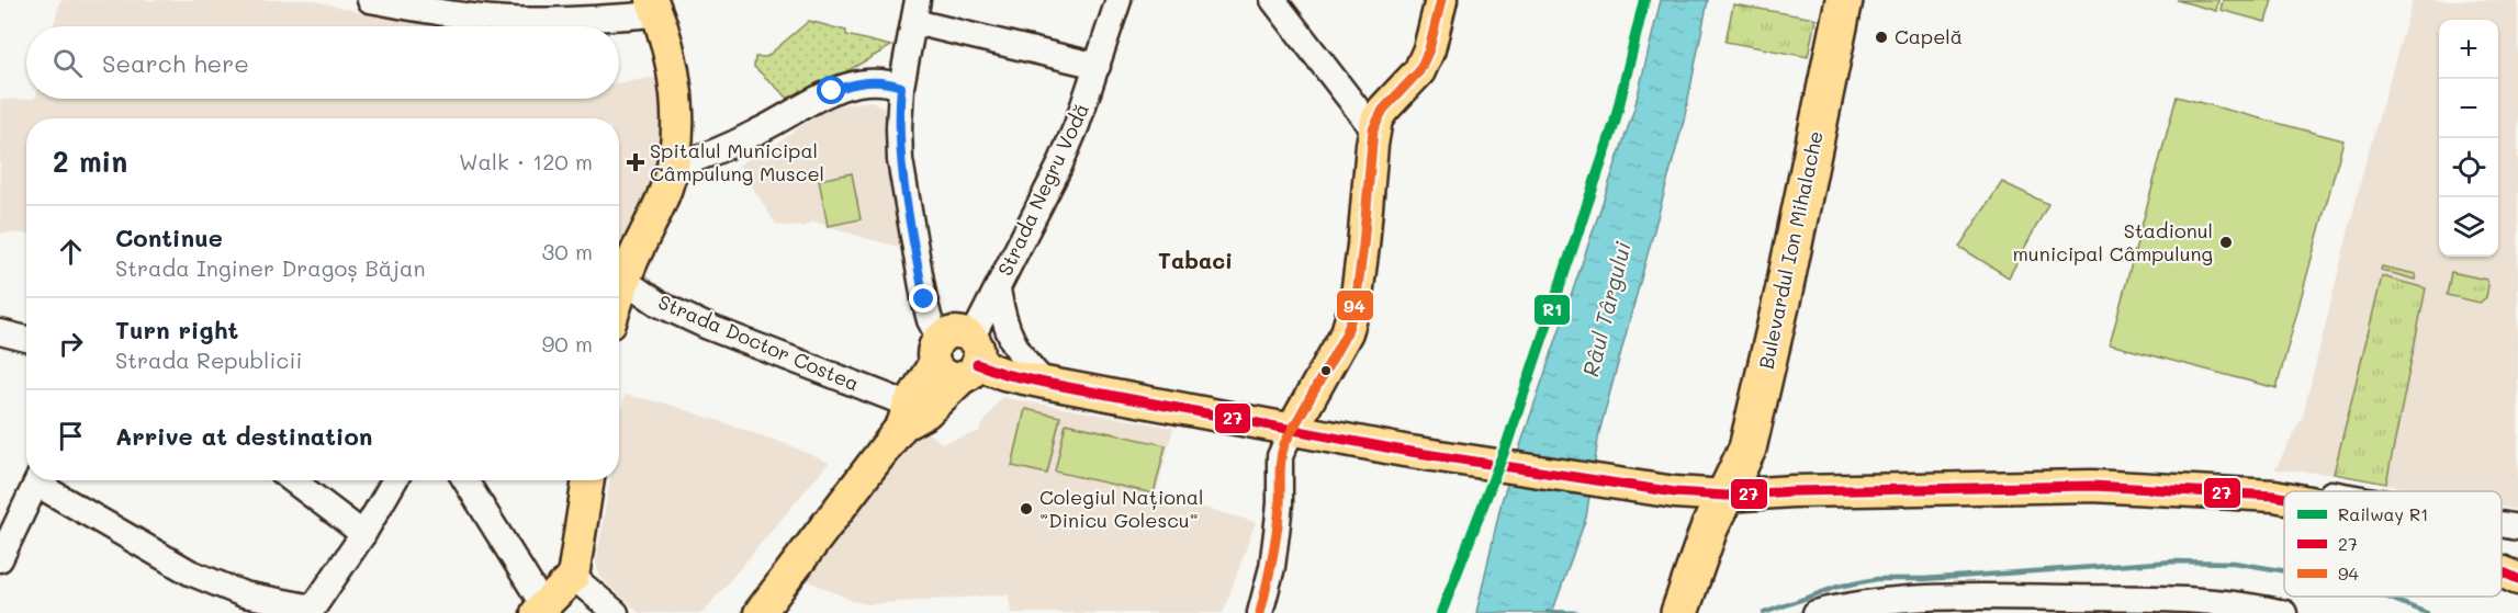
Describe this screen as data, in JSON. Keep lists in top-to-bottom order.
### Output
{
  "streets": {
    "highway": ["Bulevardul Ion Mihalache"],
    "main road": ["Strada Negru Vodă"],
    "street": ["Strada Doctor Costea"]
  },
  "crossings": [
    ["Strada Negru Vodă", "Strada Doctor Costea"]
  ],
  "districts": ["Tabaci"],
  "water": ["Râul Târgului"],
  "places": {
    "other": ["Capelă", "Stadionul municipal Câmpulung", "Colegiul Național ”Dinicu Golescu”"],
    "health": ["Spitalul Municipal Câmpulung Muscel"]
  },
  "lines": ["rail line R1", "transit line 94", "transit line 27"],
  "legend": ["Railway R1", "27", "94"],
  "page": {
    "map_buttons": ["+", "−"],
    "search": "Search here",
    "heading": ["2 min", "Walk · 120 m"],
    "list": [
      ["Continue", "Strada Inginer Dragoș Băjan", "30 m"],
      ["Turn right", "Strada Republicii", "90 m"],
      "Arrive at destination"
    ]
  }
}
